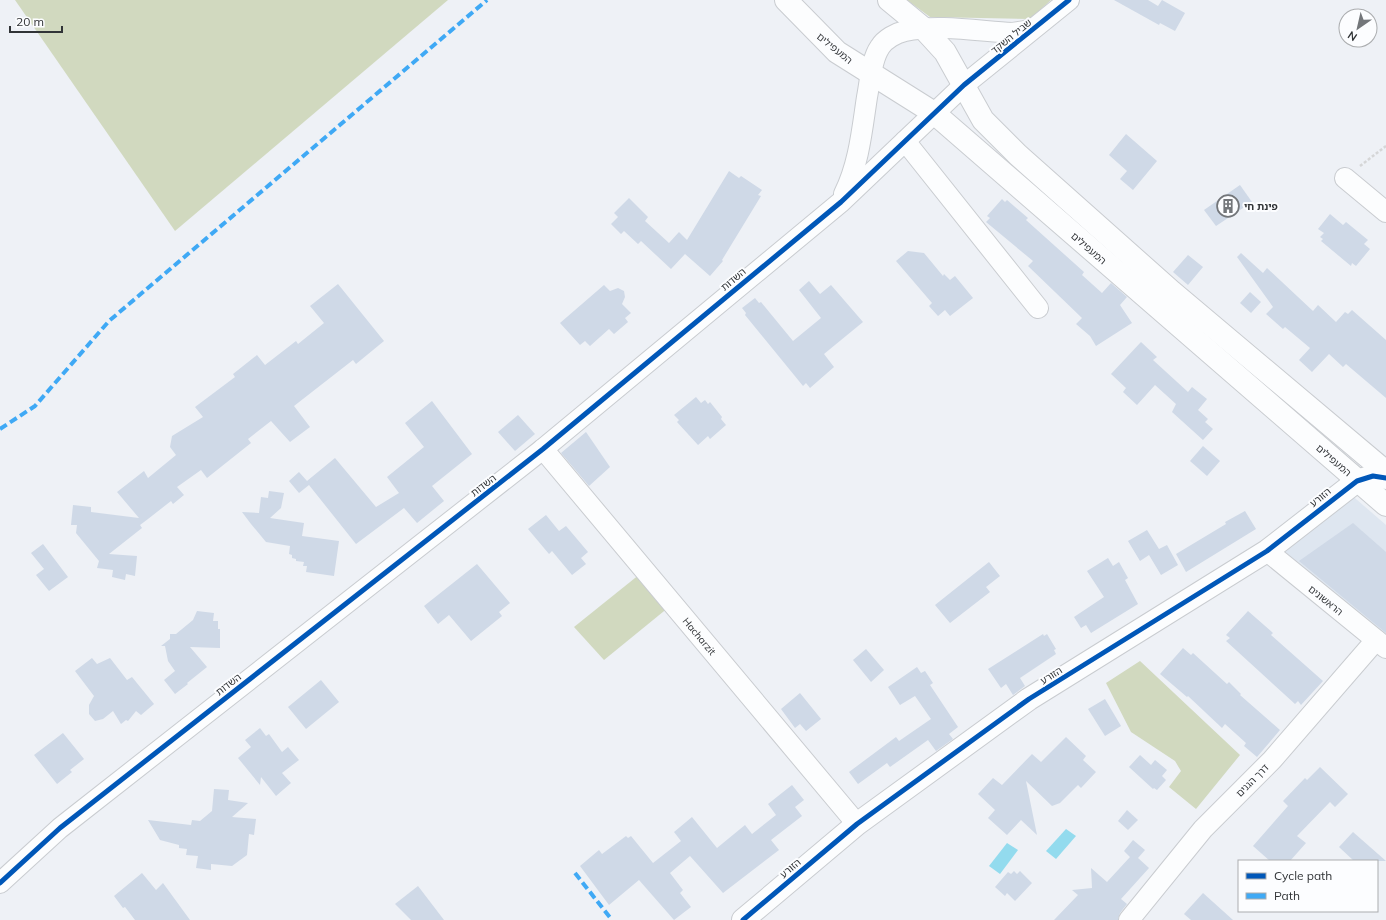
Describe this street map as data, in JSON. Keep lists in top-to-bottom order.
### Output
{
  "streets": {
    "street": [
      "שביל השקד",
      "המעפילים",
      "השדות",
      "הזורע",
      "הראשונים",
      "Hacharzit",
      "דרך הגנים"
    ]
  },
  "crossings": [
    ["שביל השקד", "השדות"],
    ["המעפילים", "השדות"],
    ["המעפילים", "הזורע"],
    ["השדות", "Hacharzit"],
    ["הזורע", "הראשונים"],
    ["הזורע", "Hacharzit"],
    ["הראשונים", "דרך הגנים"]
  ],
  "places": {
    "building": ["פינת חי"]
  },
  "legend": ["Cycle path", "Path"],
  "scale_bar": "20 m",
  "north": "bottom left"
}
